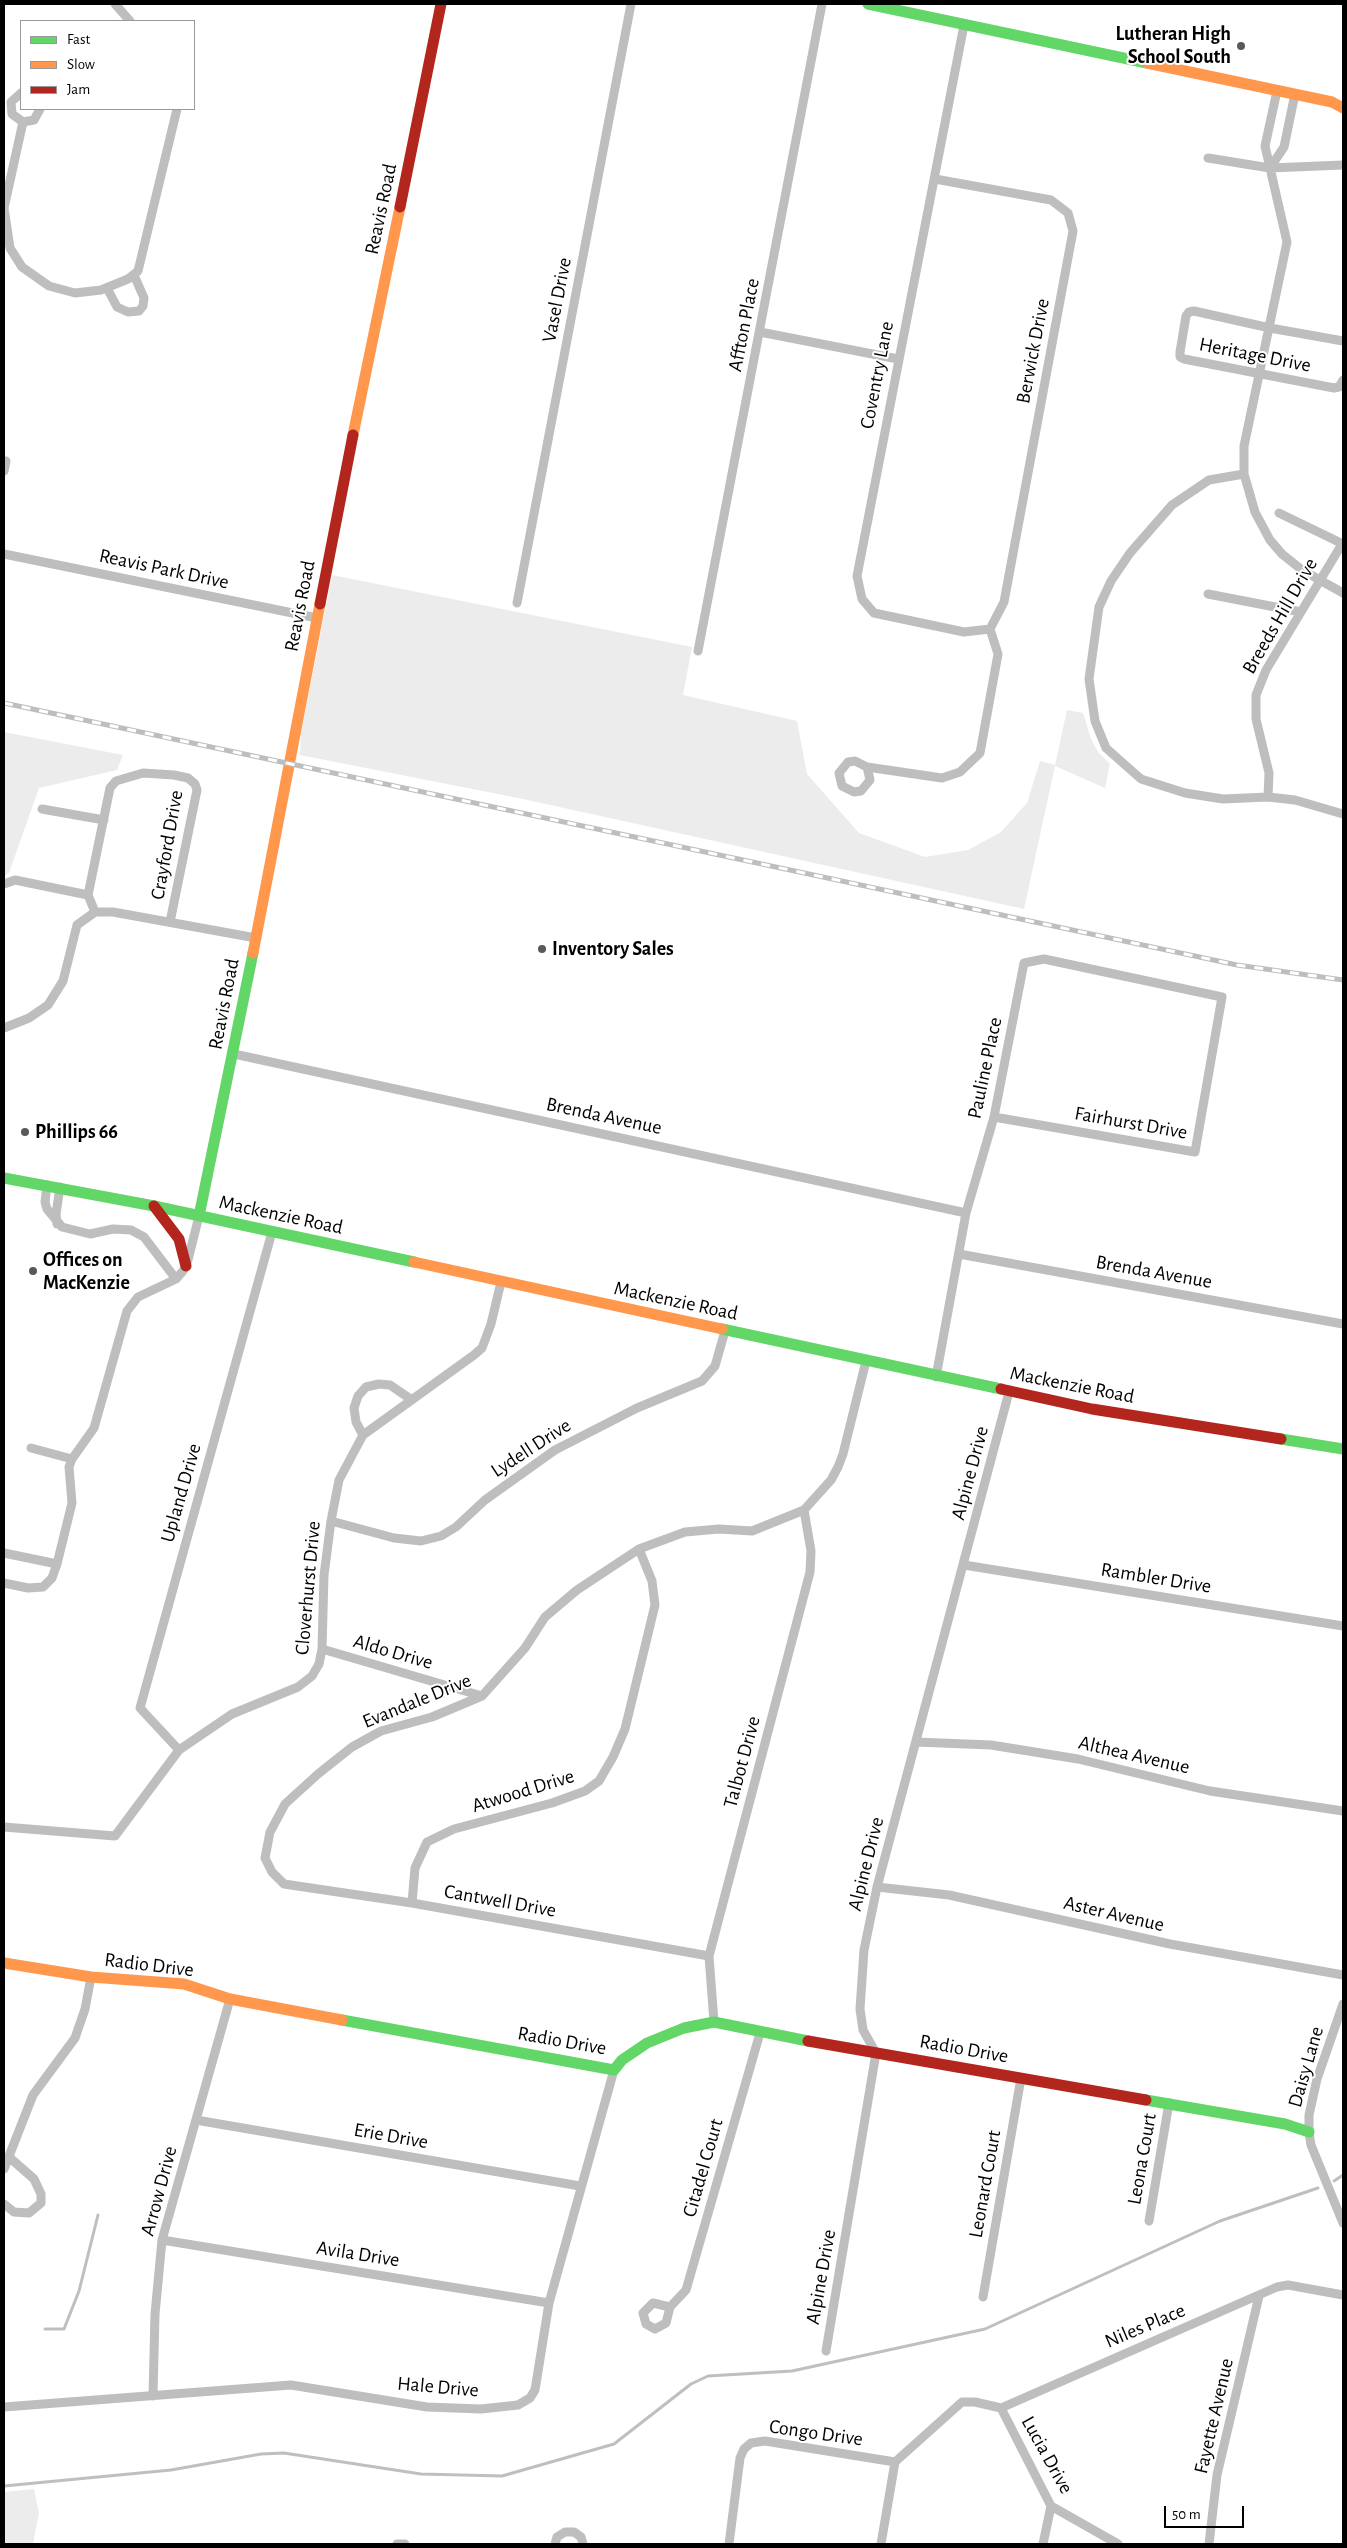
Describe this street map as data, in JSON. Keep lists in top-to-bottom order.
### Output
{
  "streets": {
    "street": [
      "Reavis Road",
      "Vasel Drive",
      "Affton Place",
      "Berwick Drive",
      "Heritage Drive",
      "Coventry Lane",
      "Reavis Park Drive",
      "Breeds Hill Drive",
      "Crayford Drive",
      "Pauline Place",
      "Brenda Avenue",
      "Fairhurst Drive",
      "Mackenzie Road",
      "Lydell Drive",
      "Alpine Drive",
      "Upland Drive",
      "Rambler Drive",
      "Cloverhurst Drive",
      "Aldo Drive",
      "Evandale Drive",
      "Althea Avenue",
      "Talbot Drive",
      "Atwood Drive",
      "Cantwell Drive",
      "Aster Avenue",
      "Radio Drive",
      "Daisy Lane",
      "Erie Drive",
      "Leona Court",
      "Citadel Court",
      "Leonard Court",
      "Arrow Drive",
      "Avila Drive",
      "Niles Place",
      "Hale Drive",
      "Fayette Avenue",
      "Congo Drive",
      "Lucia Drive"
    ]
  },
  "crossings": [
    ["Reavis Road", "Reavis Park Drive"],
    ["Reavis Road", "Brenda Avenue"],
    ["Reavis Road", "Mackenzie Road"],
    ["Berwick Drive", "Coventry Lane"],
    ["Pauline Place", "Brenda Avenue"],
    ["Pauline Place", "Fairhurst Drive"],
    ["Pauline Place", "Mackenzie Road"],
    ["Mackenzie Road", "Lydell Drive"],
    ["Mackenzie Road", "Alpine Drive"],
    ["Mackenzie Road", "Upland Drive"],
    ["Mackenzie Road", "Cloverhurst Drive"],
    ["Mackenzie Road", "Evandale Drive"],
    ["Lydell Drive", "Cloverhurst Drive"],
    ["Alpine Drive", "Rambler Drive"],
    ["Alpine Drive", "Althea Avenue"],
    ["Alpine Drive", "Aster Avenue"],
    ["Alpine Drive", "Radio Drive"],
    ["Upland Drive", "Cloverhurst Drive"],
    ["Cloverhurst Drive", "Aldo Drive"],
    ["Aldo Drive", "Evandale Drive"],
    ["Evandale Drive", "Talbot Drive"],
    ["Evandale Drive", "Atwood Drive"],
    ["Evandale Drive", "Cantwell Drive"],
    ["Talbot Drive", "Cantwell Drive"],
    ["Talbot Drive", "Radio Drive"],
    ["Atwood Drive", "Cantwell Drive"],
    ["Radio Drive", "Daisy Lane"],
    ["Radio Drive", "Leona Court"],
    ["Radio Drive", "Citadel Court"],
    ["Radio Drive", "Leonard Court"],
    ["Radio Drive", "Arrow Drive"],
    ["Radio Drive", "Hale Drive"],
    ["Erie Drive", "Arrow Drive"],
    ["Erie Drive", "Hale Drive"],
    ["Arrow Drive", "Avila Drive"],
    ["Arrow Drive", "Hale Drive"],
    ["Avila Drive", "Hale Drive"],
    ["Niles Place", "Fayette Avenue"],
    ["Niles Place", "Lucia Drive"]
  ],
  "places": [
    "Lutheran High School South",
    "Inventory Sales",
    "Phillips 66",
    "Offices on MacKenzie"
  ],
  "legend": ["Fast", "Slow", "Jam"],
  "scale_bar": "50 m"
}
